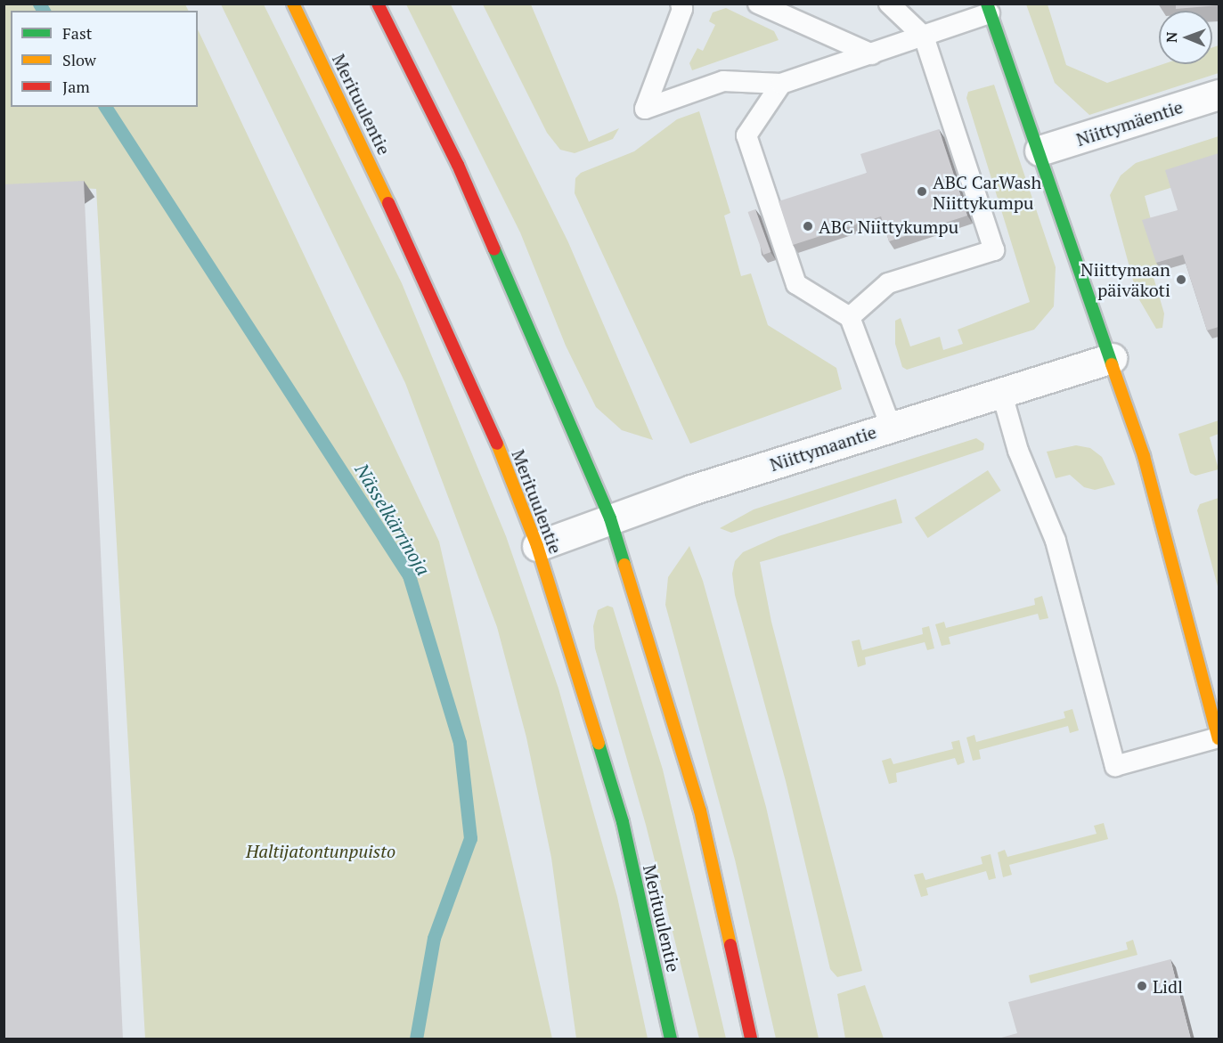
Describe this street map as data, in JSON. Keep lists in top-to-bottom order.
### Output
{
  "streets": {
    "main road": ["Merituulentie"],
    "street": ["Niittymäentie", "Niittymaantie"]
  },
  "crossings": [
    ["Merituulentie", "Niittymaantie"]
  ],
  "water": ["Nässelkärrinoja"],
  "parks": ["Haltijatontunpuisto"],
  "places": [
    "ABC CarWash Niittykumpu",
    "ABC Niittykumpu",
    "Niittymaan päiväkoti",
    "Lidl"
  ],
  "legend": ["Fast", "Slow", "Jam"],
  "north": "left"
}
